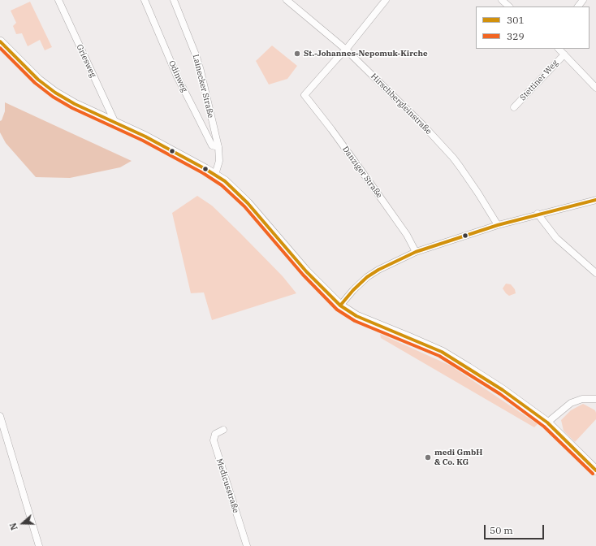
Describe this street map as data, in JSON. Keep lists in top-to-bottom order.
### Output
{
  "streets": {
    "street": [
      "Griesweg",
      "Odinweg",
      "Stettiner Weg",
      "Lainecker Straße",
      "Hirschbergleinstraße",
      "Danziger Straße",
      "Medicusstraße"
    ]
  },
  "crossings": [
    ["Odinweg", "Lainecker Straße"],
    ["Hirschbergleinstraße", "Danziger Straße"]
  ],
  "places": ["St.-Johannes-Nepomuk-Kirche", "medi GmbH & Co. KG"],
  "lines": ["transit line 301", "transit line 329"],
  "legend": ["301", "329"],
  "scale_bar": "50 m",
  "north": "left"
}
